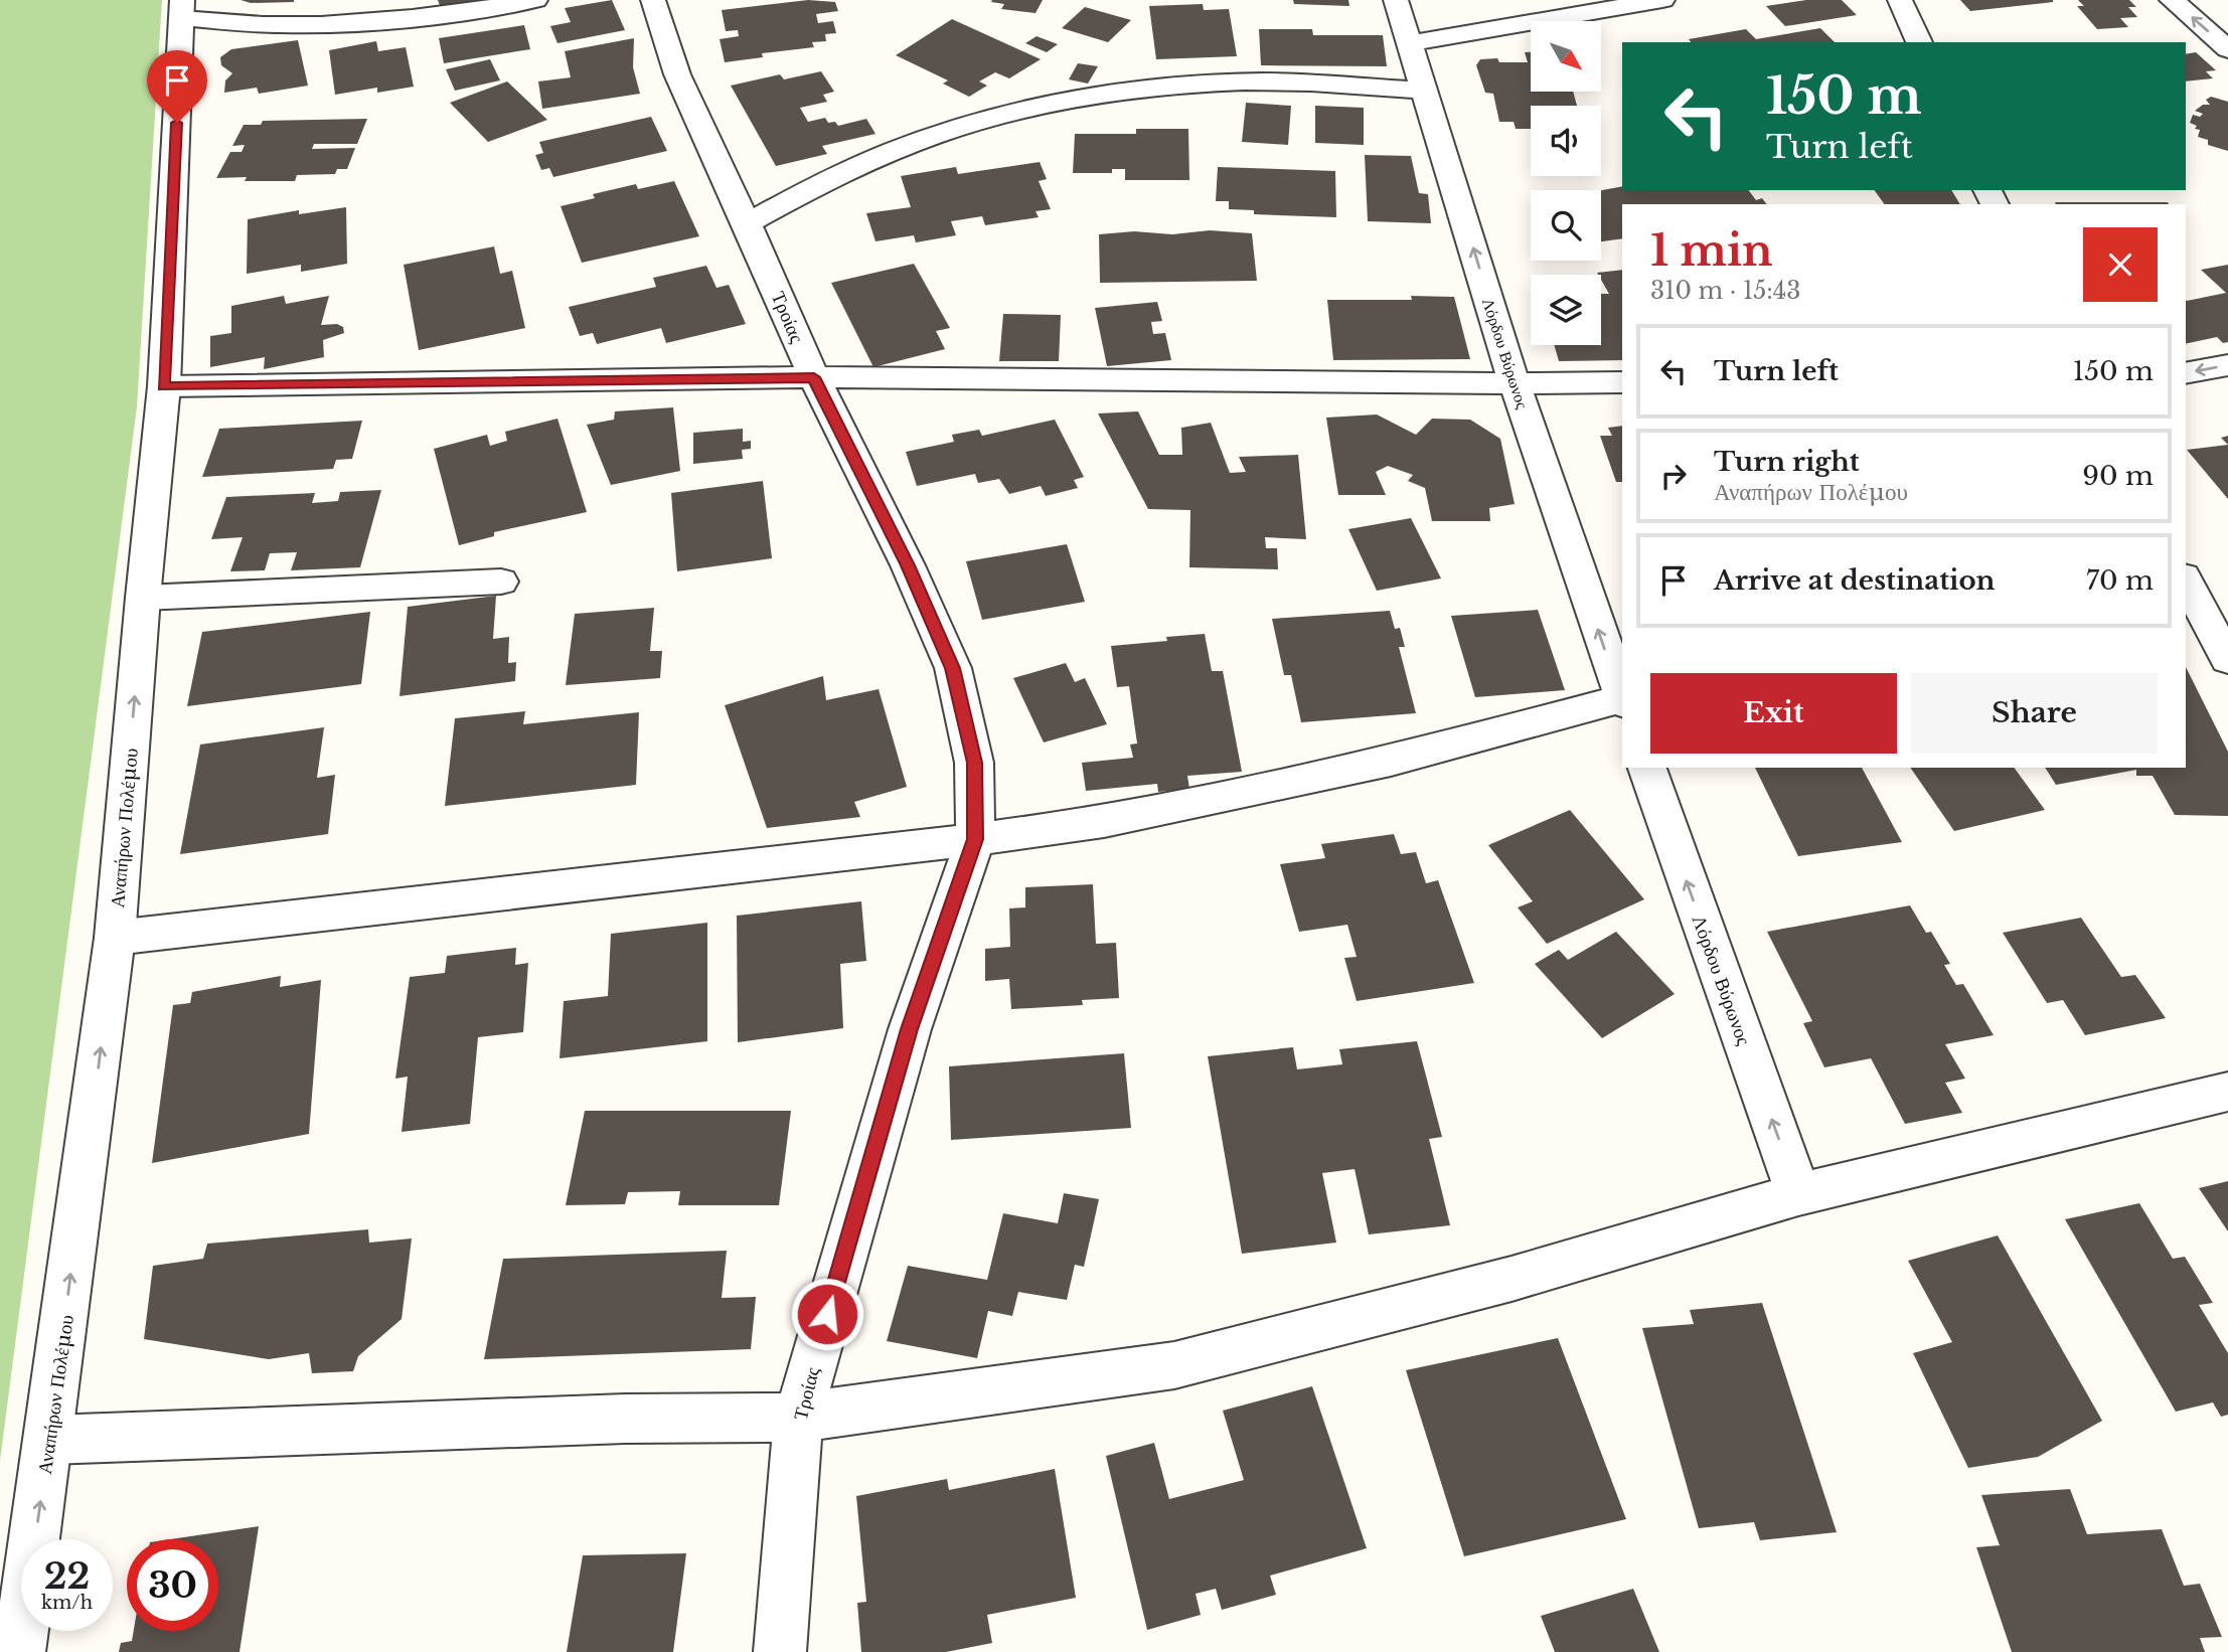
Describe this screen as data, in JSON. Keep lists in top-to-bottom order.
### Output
{
  "streets": {
    "street": ["Τροίας", "Λόρδου Βύρωνος", "Αναπήρων Πολέμου"]
  },
  "one_way": ["Λόρδου Βύρωνος", "Αναπήρων Πολέμου"],
  "north": "bottom right",
  "page": {
    "turn": ["150 m", "Turn left"],
    "heading": ["1 min", "310 m · 15:43"],
    "list": [
      {
        "name": "Turn left",
        "value": "150 m"
      },
      {
        "name": "Turn right",
        "note": "Αναπήρων Πολέμου",
        "value": "90 m"
      },
      {
        "name": "Arrive at destination",
        "value": "70 m"
      }
    ],
    "buttons": ["Exit", "Share"],
    "speed": "22 km/h",
    "limit": "30"
  }
}
